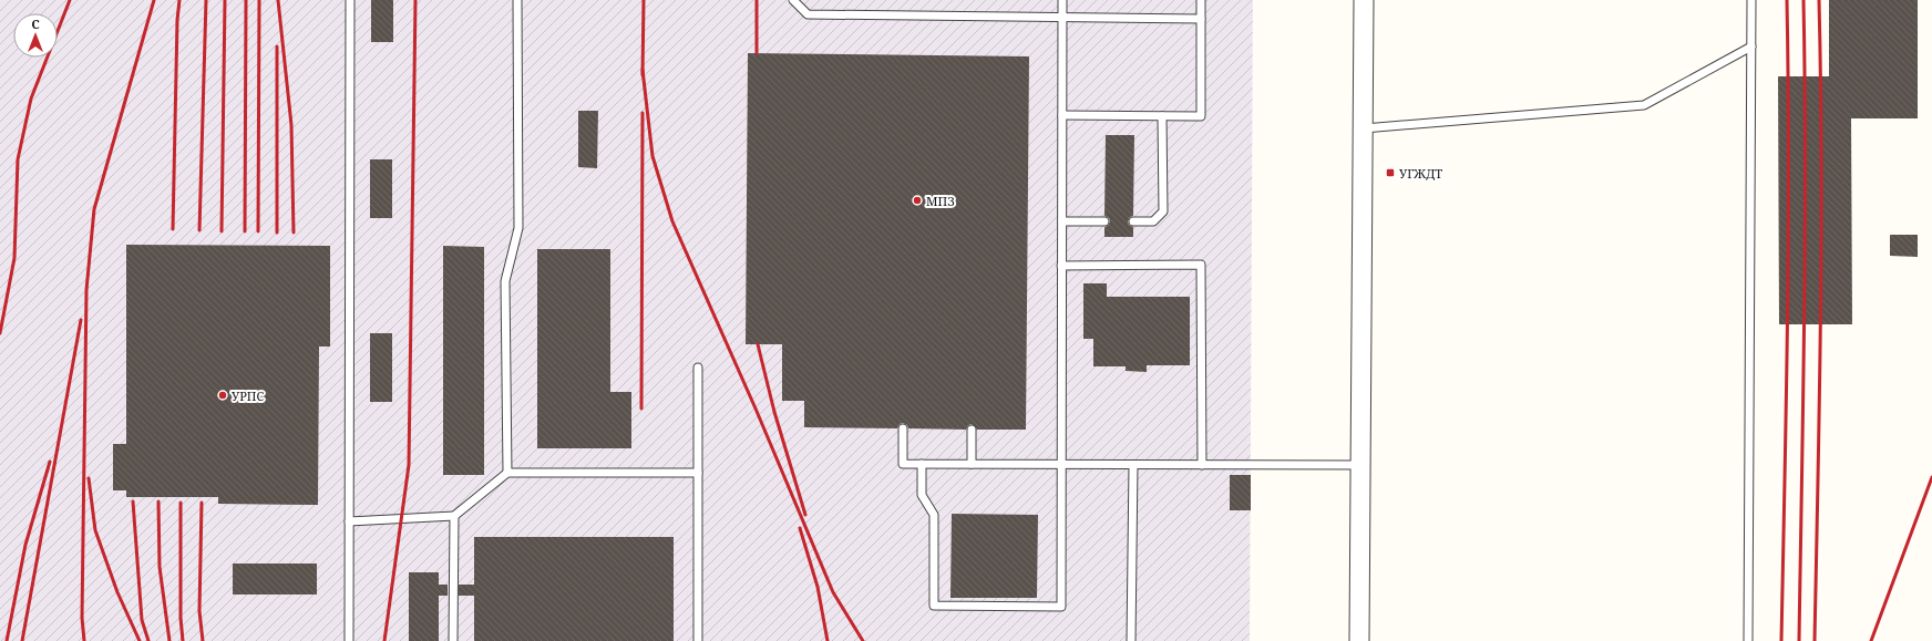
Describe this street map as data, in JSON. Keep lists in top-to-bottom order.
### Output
{
  "places": {
    "transit": ["УГЖДТ"],
    "other": ["МПЗ", "УРПС"]
  },
  "north": "top"
}
